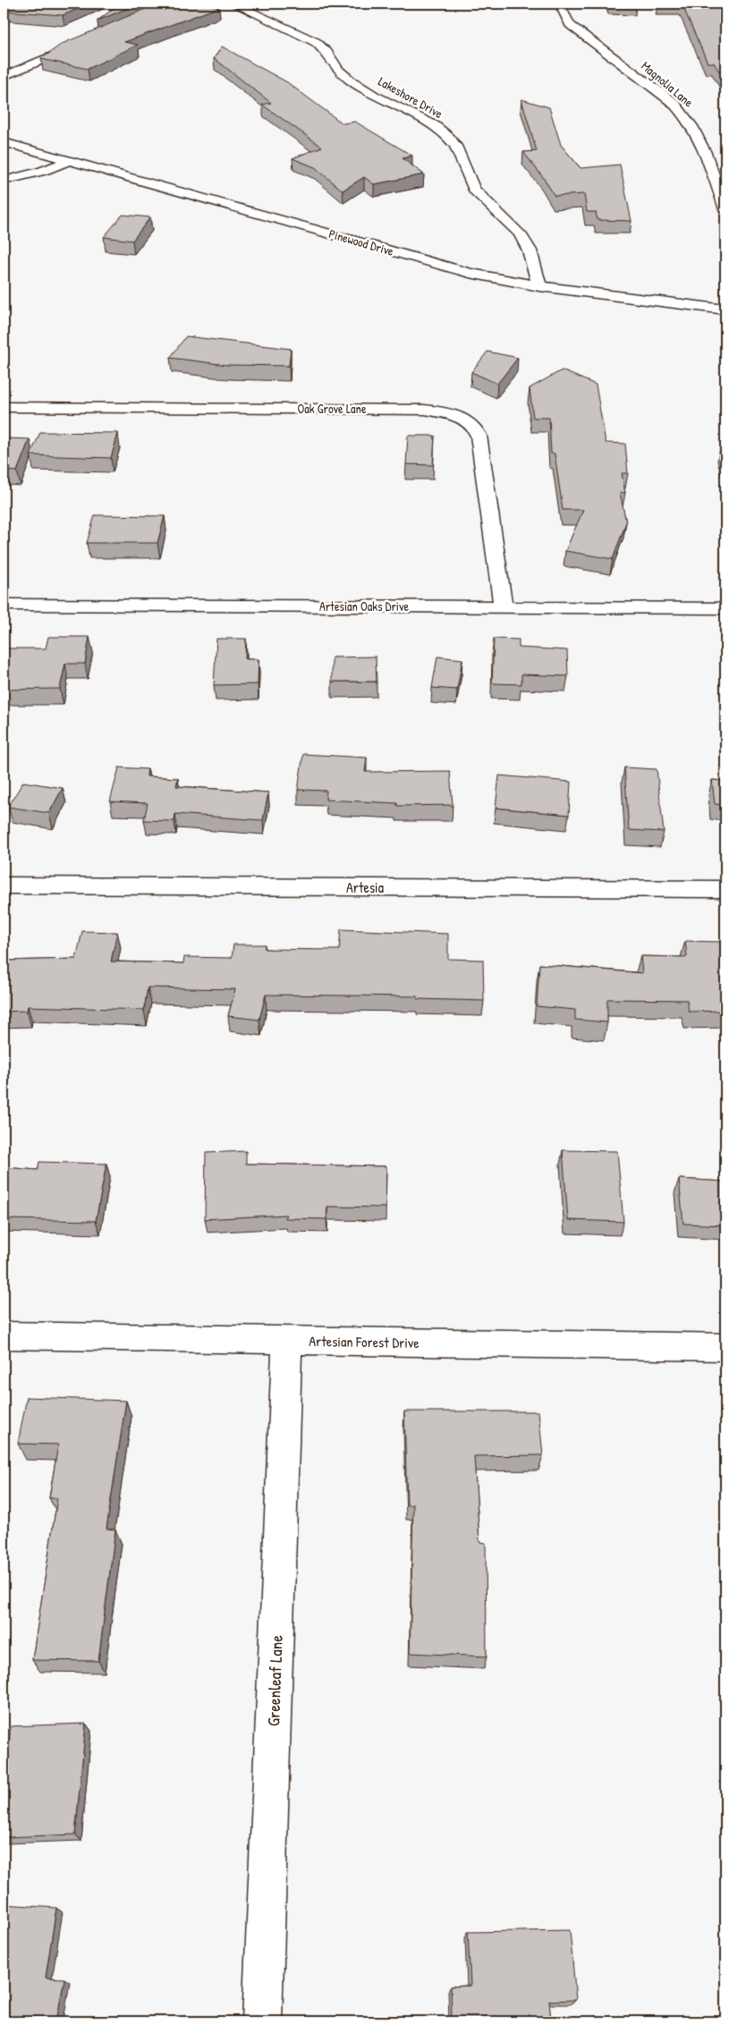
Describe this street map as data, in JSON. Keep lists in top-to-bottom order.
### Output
{
  "streets": {
    "street": [
      "Magnolia Lane",
      "Lakeshore Drive",
      "Pinewood Drive",
      "Oak Grove Lane",
      "Artesian Oaks Drive",
      "Artesia",
      "Artesian Forest Drive",
      "Greenleaf Lane"
    ]
  },
  "crossings": [
    ["Lakeshore Drive", "Pinewood Drive"],
    ["Oak Grove Lane", "Artesian Oaks Drive"],
    ["Artesian Forest Drive", "Greenleaf Lane"]
  ]
}
